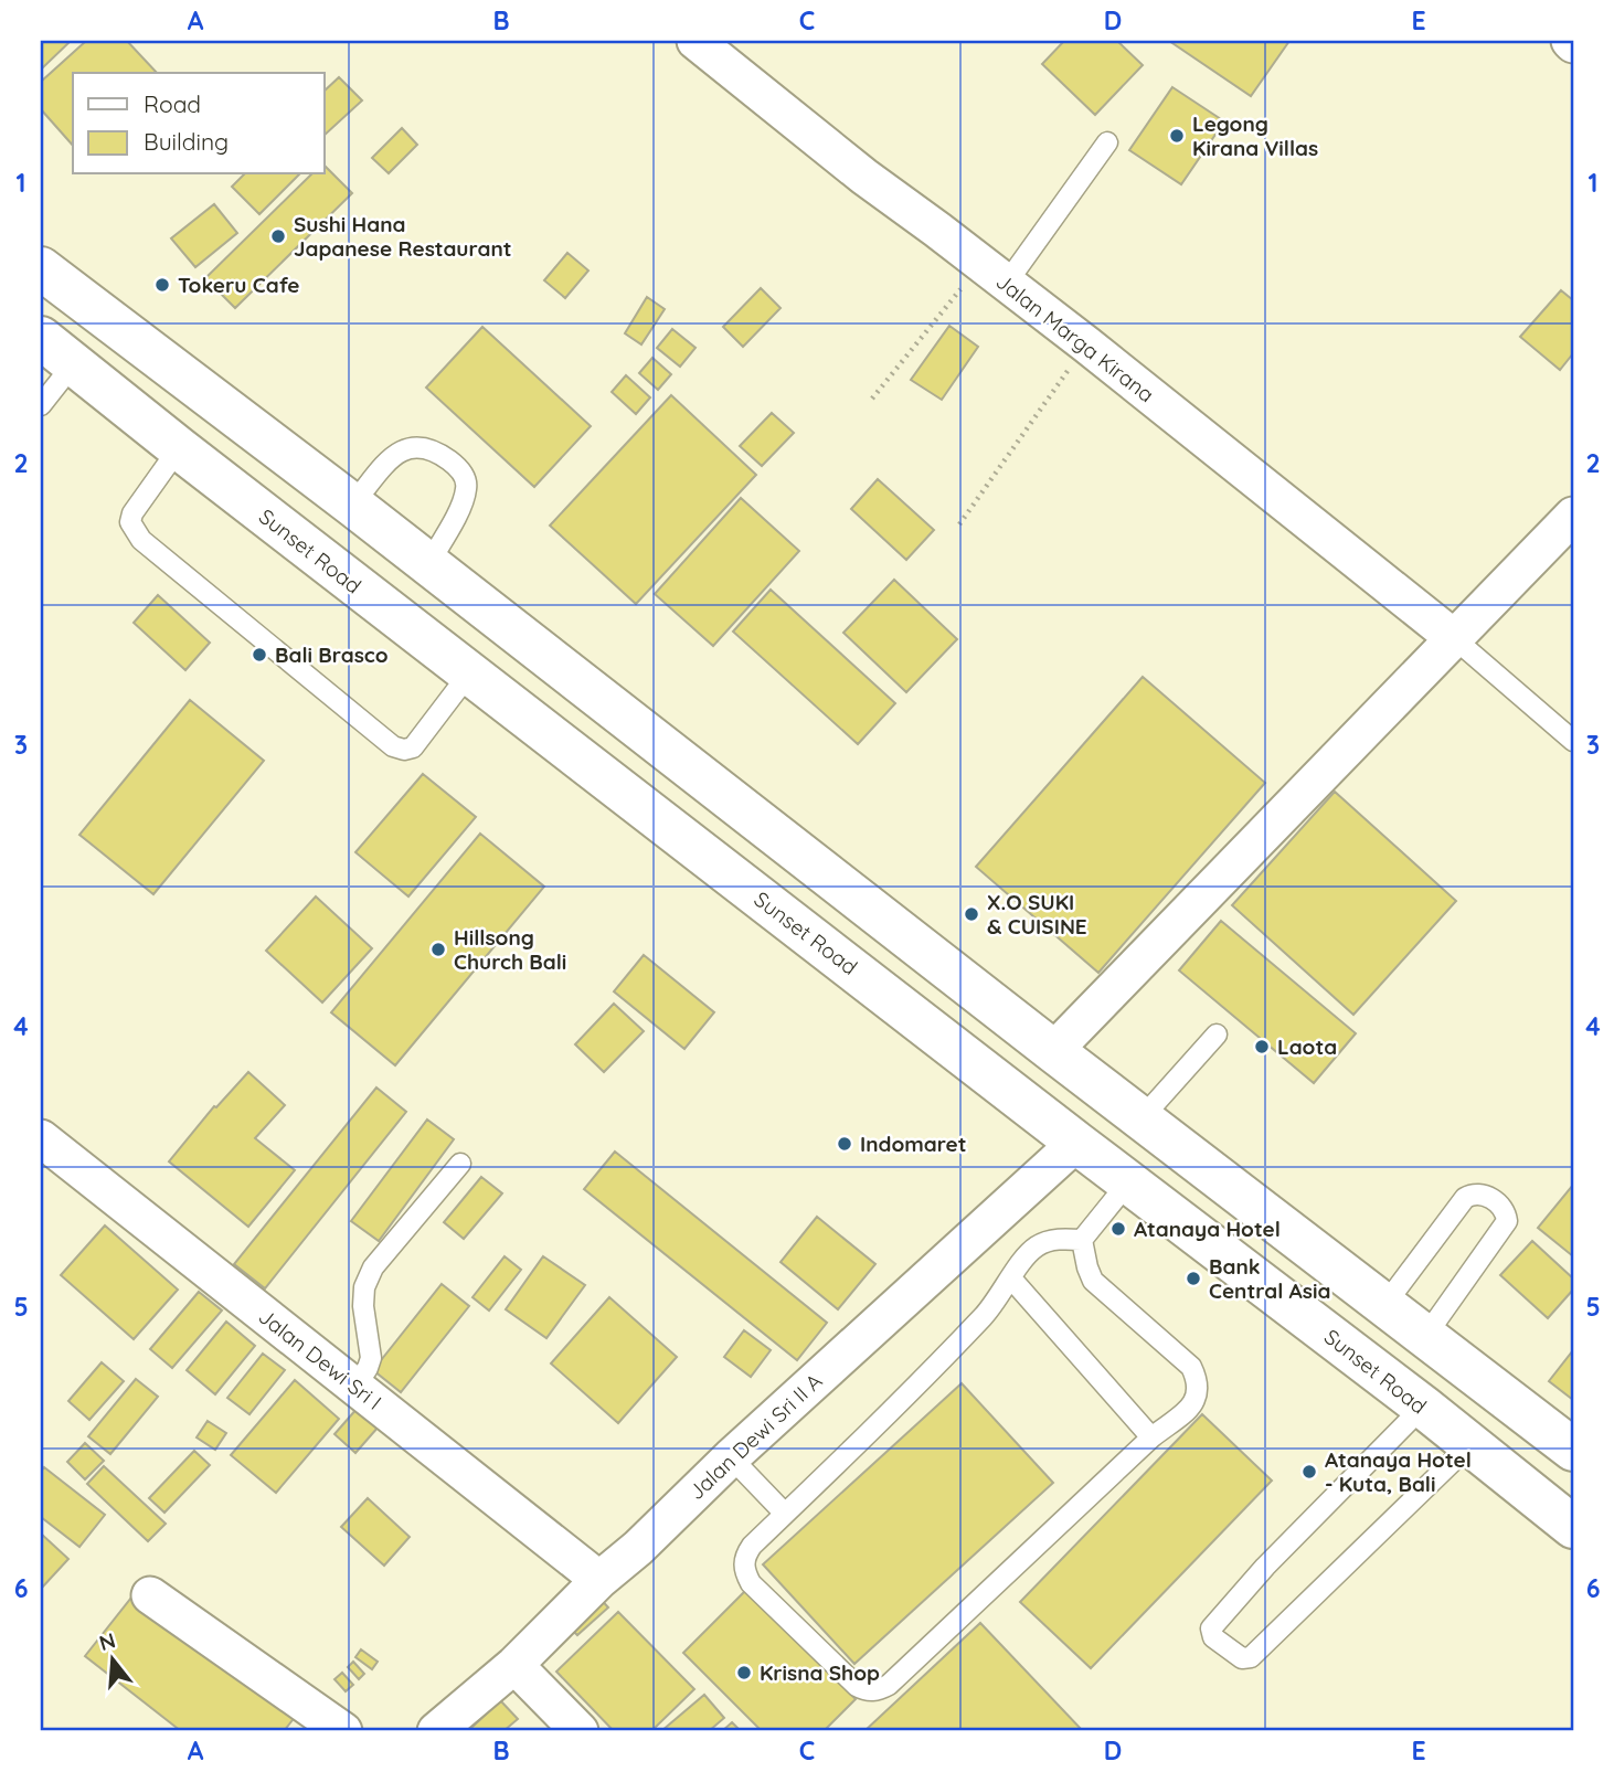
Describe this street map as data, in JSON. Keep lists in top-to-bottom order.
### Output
{
  "streets": {
    "highway": ["Sunset Road"],
    "street": ["Jalan Marga Kirana", "Jalan Dewi Sri I", "Jalan Dewi Sri II A"]
  },
  "crossings": [
    ["Sunset Road", "Jalan Dewi Sri II A"],
    ["Jalan Dewi Sri I", "Jalan Dewi Sri II A"]
  ],
  "places": [
    "Legong Kirana Villas",
    "Sushi Hana Japanese Restaurant",
    "Tokeru Cafe",
    "Bali Brasco",
    "X.O SUKI & CUISINE",
    "Hillsong Church Bali",
    "Laota",
    "Indomaret",
    "Atanaya Hotel",
    "Bank Central Asia",
    "Atanaya Hotel - Kuta, Bali",
    "Krisna Shop"
  ],
  "legend": ["Road", "Building"],
  "north": "top",
  "grid": {
    "columns": [
      "A",
      "B",
      "C",
      "D",
      "E"
    ],
    "rows": [
      "1",
      "2",
      "3",
      "4",
      "5",
      "6"
    ]
  }
}
